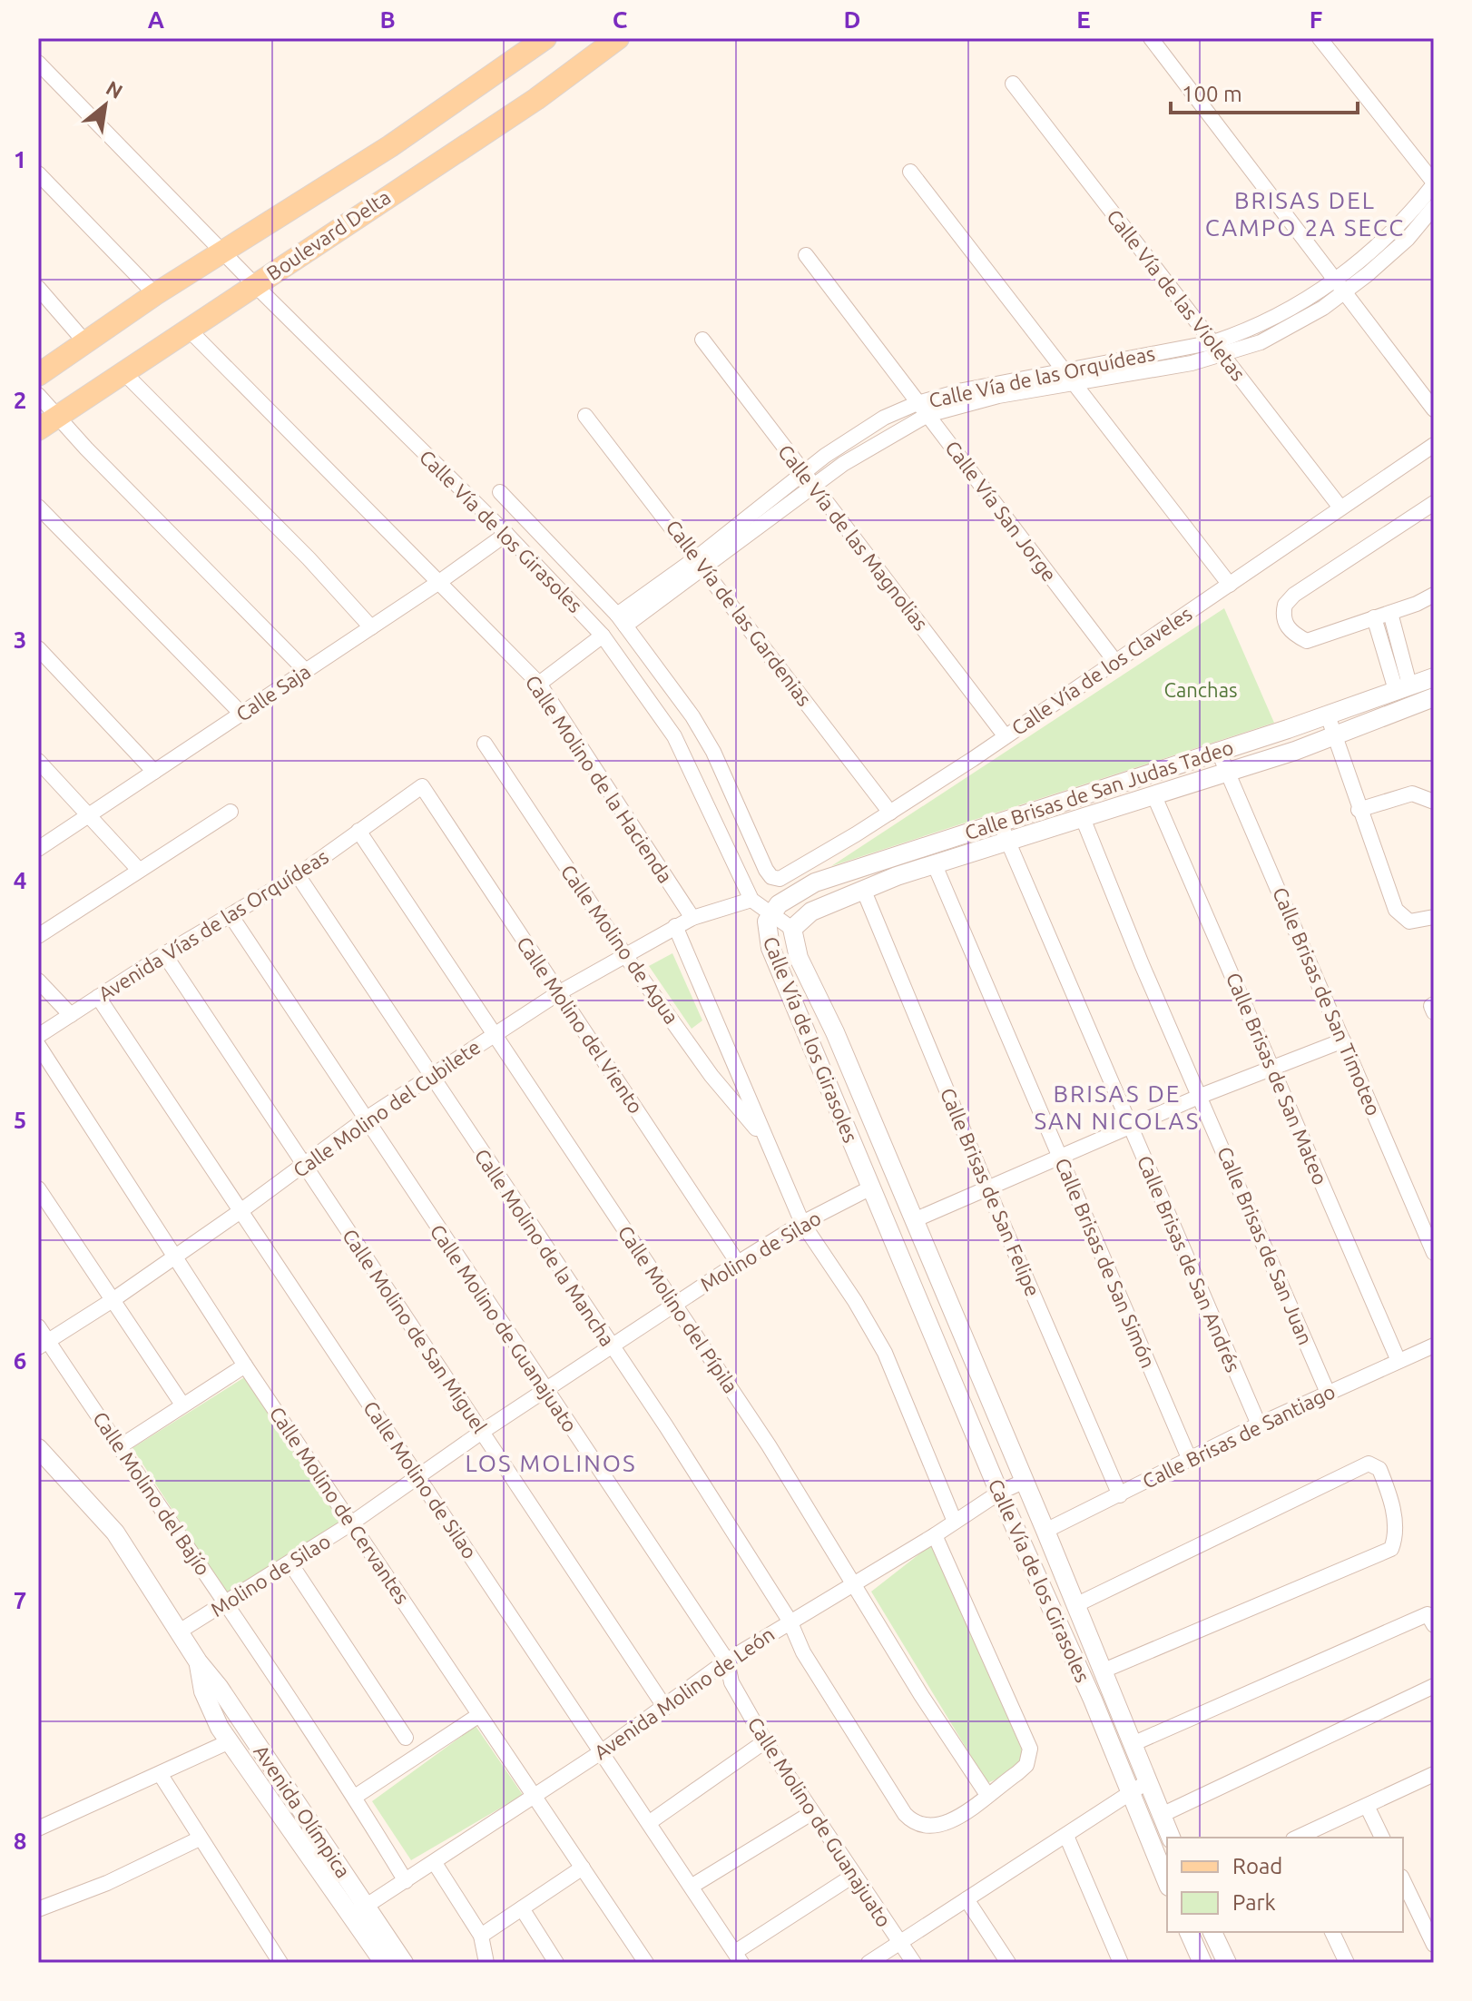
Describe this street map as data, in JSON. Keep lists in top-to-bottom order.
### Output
{
  "streets": {
    "main road": ["Boulevard Delta"],
    "street": [
      "Calle Vía de las Violetas",
      "Calle Vía de las Orquídeas",
      "Calle Vía San Jorge",
      "Calle Vía de los Girasoles",
      "Calle Vía de las Magnolias",
      "Calle Vía de las Gardenias",
      "Calle Vía de los Claveles",
      "Calle Saja",
      "Calle Molino de la Hacienda",
      "Calle Brisas de San Judas Tadeo",
      "Avenida Vías de las Orquídeas",
      "Calle Molino de Agua",
      "Calle Brisas de San Timoteo",
      "Calle Molino del Viento",
      "Calle Brisas de San Mateo",
      "Calle Molino del Cubilete",
      "Calle Brisas de San Felipe",
      "Calle Brisas de San Juan",
      "Calle Molino de la Mancha",
      "Molino de Silao",
      "Calle Brisas de San Simón",
      "Calle Brisas de San Andrés",
      "Calle Molino del Pípila",
      "Calle Molino de Guanajuato",
      "Calle Molino de San Miguel",
      "Calle Brisas de Santiago",
      "Calle Molino de Silao",
      "Calle Molino del Bajío",
      "Calle Molino de Cervantes",
      "Avenida Molino de León",
      "Avenida Olímpica"
    ]
  },
  "crossings": [
    ["Boulevard Delta", "Calle Vía de los Girasoles"],
    ["Boulevard Delta", "Calle Molino de la Hacienda"],
    ["Calle Vía de las Violetas", "Calle Vía de las Orquídeas"],
    ["Calle Vía de las Violetas", "Calle Vía de los Claveles"],
    ["Calle Vía de las Orquídeas", "Calle Vía San Jorge"],
    ["Calle Vía de las Orquídeas", "Calle Vía de las Magnolias"],
    ["Calle Vía de las Orquídeas", "Calle Vía de las Gardenias"],
    ["Calle Vía de las Orquídeas", "Calle Vía de los Claveles"],
    ["Calle Vía San Jorge", "Calle Vía de los Claveles"],
    ["Calle Vía de los Girasoles", "Calle Saja"],
    ["Calle Vía de los Girasoles", "Calle Brisas de San Judas Tadeo"],
    ["Calle Vía de los Girasoles", "Calle Molino del Cubilete"],
    ["Calle Vía de los Girasoles", "Molino de Silao"],
    ["Calle Vía de los Girasoles", "Calle Brisas de Santiago"],
    ["Calle Vía de los Girasoles", "Avenida Molino de León"],
    ["Calle Vía de las Magnolias", "Calle Vía de los Claveles"],
    ["Calle Vía de las Gardenias", "Calle Vía de los Claveles"],
    ["Calle Saja", "Calle Molino de la Hacienda"],
    ["Calle Molino de la Hacienda", "Calle Molino del Cubilete"],
    ["Calle Brisas de San Judas Tadeo", "Calle Brisas de San Timoteo"],
    ["Calle Brisas de San Judas Tadeo", "Calle Brisas de San Mateo"],
    ["Calle Brisas de San Judas Tadeo", "Calle Brisas de San Felipe"],
    ["Calle Brisas de San Judas Tadeo", "Calle Brisas de San Juan"],
    ["Calle Brisas de San Judas Tadeo", "Calle Brisas de San Simón"],
    ["Calle Brisas de San Judas Tadeo", "Calle Brisas de San Andrés"],
    ["Avenida Vías de las Orquídeas", "Calle Molino del Viento"],
    ["Avenida Vías de las Orquídeas", "Calle Molino de la Mancha"],
    ["Avenida Vías de las Orquídeas", "Calle Molino del Pípila"],
    ["Avenida Vías de las Orquídeas", "Calle Molino de Guanajuato"],
    ["Avenida Vías de las Orquídeas", "Calle Molino de San Miguel"],
    ["Avenida Vías de las Orquídeas", "Calle Molino de Silao"],
    ["Calle Molino de Agua", "Calle Molino del Cubilete"],
    ["Calle Molino de Agua", "Molino de Silao"],
    ["Calle Molino de Agua", "Avenida Molino de León"],
    ["Calle Molino del Viento", "Calle Molino del Cubilete"],
    ["Calle Molino del Viento", "Molino de Silao"],
    ["Calle Brisas de San Mateo", "Calle Brisas de Santiago"],
    ["Calle Molino del Cubilete", "Calle Molino de la Mancha"],
    ["Calle Molino del Cubilete", "Calle Molino del Pípila"],
    ["Calle Molino del Cubilete", "Calle Molino de Guanajuato"],
    ["Calle Molino del Cubilete", "Calle Molino de San Miguel"],
    ["Calle Molino del Cubilete", "Calle Molino de Silao"],
    ["Calle Molino del Cubilete", "Calle Molino del Bajío"],
    ["Calle Molino del Cubilete", "Calle Molino de Cervantes"],
    ["Calle Brisas de San Felipe", "Calle Brisas de Santiago"],
    ["Calle Brisas de San Juan", "Calle Brisas de Santiago"],
    ["Calle Molino de la Mancha", "Molino de Silao"],
    ["Calle Molino de la Mancha", "Calle Molino del Pípila"],
    ["Calle Molino de la Mancha", "Avenida Molino de León"],
    ["Molino de Silao", "Calle Molino del Pípila"],
    ["Molino de Silao", "Calle Molino de Guanajuato"],
    ["Molino de Silao", "Calle Molino de San Miguel"],
    ["Molino de Silao", "Calle Molino de Silao"],
    ["Molino de Silao", "Calle Molino del Bajío"],
    ["Molino de Silao", "Calle Molino de Cervantes"],
    ["Molino de Silao", "Avenida Olímpica"],
    ["Calle Brisas de San Simón", "Calle Brisas de Santiago"],
    ["Calle Brisas de San Andrés", "Calle Brisas de Santiago"],
    ["Calle Molino del Pípila", "Avenida Molino de León"],
    ["Calle Molino de Guanajuato", "Avenida Molino de León"],
    ["Calle Molino de San Miguel", "Avenida Molino de León"],
    ["Calle Molino de Silao", "Avenida Molino de León"],
    ["Calle Molino del Bajío", "Avenida Molino de León"],
    ["Calle Molino de Cervantes", "Avenida Molino de León"],
    ["Avenida Molino de León", "Avenida Olímpica"]
  ],
  "districts": ["BRISAS DEL CAMPO 2A SECC", "BRISAS DE SAN NICOLAS", "LOS MOLINOS"],
  "parks": ["Canchas"],
  "legend": ["Road", "Park"],
  "scale_bar": "100 m",
  "north": "top right",
  "grid": {
    "columns": [
      "A",
      "B",
      "C",
      "D",
      "E",
      "F"
    ],
    "rows": [
      "1",
      "2",
      "3",
      "4",
      "5",
      "6",
      "7",
      "8"
    ]
  }
}
